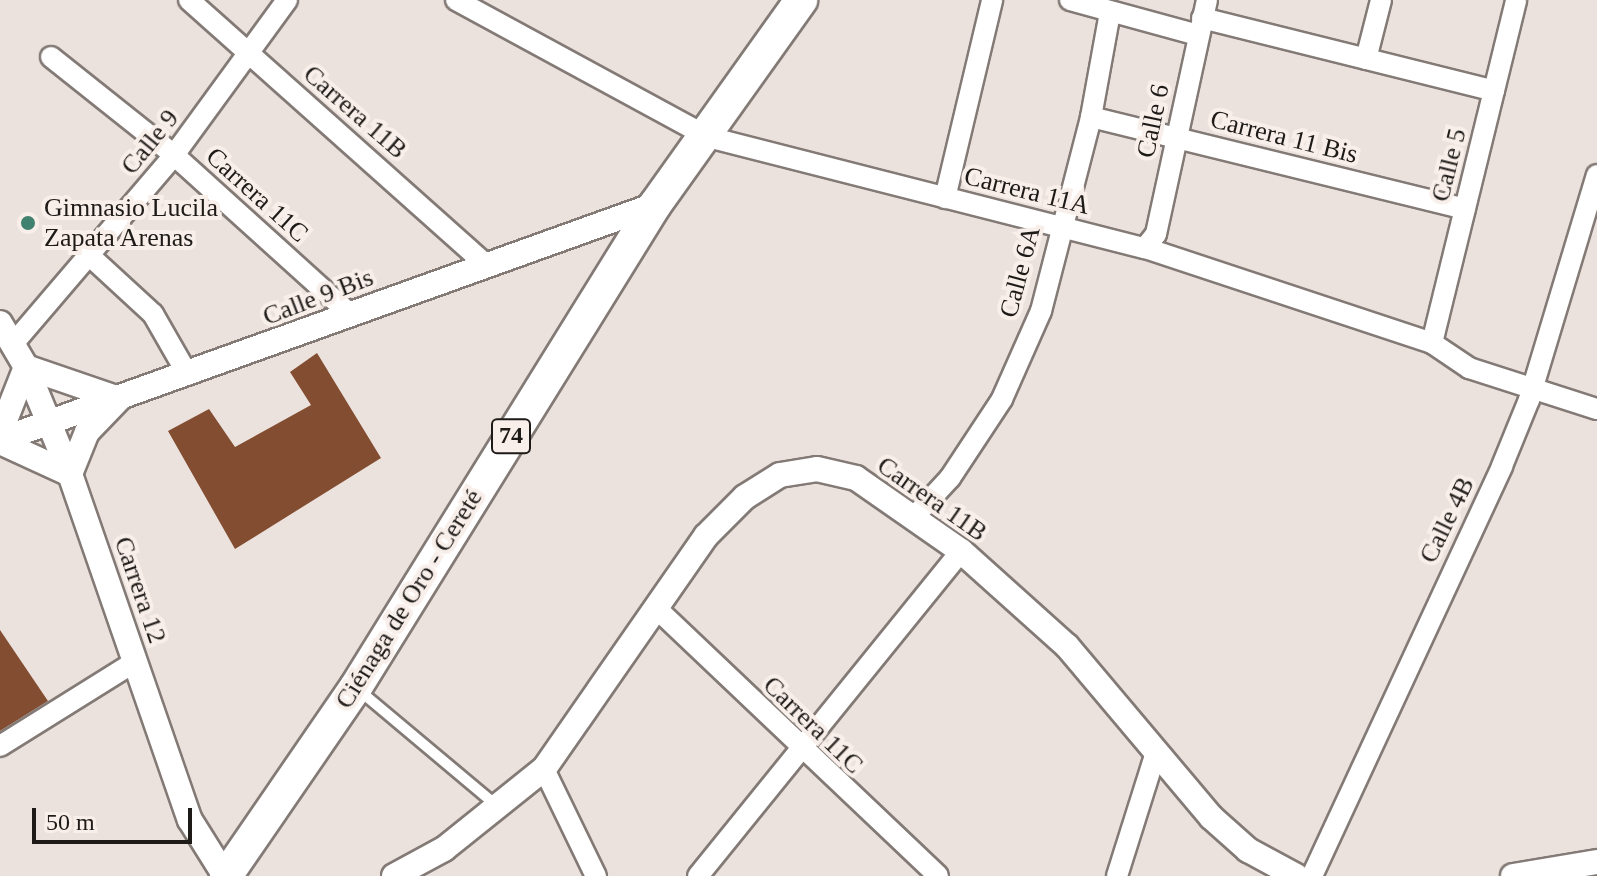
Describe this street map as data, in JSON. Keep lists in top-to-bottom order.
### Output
{
  "streets": {
    "highway": ["74", "Ciénaga de Oro - Cereté"],
    "street": [
      "Carrera 11B",
      "Calle 6",
      "Carrera 11 Bis",
      "Calle 9",
      "Calle 5",
      "Carrera 11A",
      "Carrera 11C",
      "Calle 6A",
      "Calle 9 Bis",
      "Calle 4B",
      "Carrera 12"
    ]
  },
  "crossings": [
    ["Carrera 11B", "Calle 9"],
    ["Carrera 11B", "Carrera 11C"],
    ["Carrera 11B", "Calle 6A"],
    ["Carrera 11B", "Calle 9 Bis"],
    ["Calle 6", "Carrera 11 Bis"],
    ["Calle 6", "Carrera 11A"],
    ["Carrera 11 Bis", "Calle 5"],
    ["Carrera 11 Bis", "Calle 6A"],
    ["Calle 9", "Carrera 11C"],
    ["Calle 9", "Carrera 12"],
    ["Calle 5", "Carrera 11A"],
    ["Carrera 11A", "Calle 6A"],
    ["Carrera 11A", "Calle 4B"],
    ["Carrera 11A", "Ciénaga de Oro - Cereté"],
    ["Carrera 11C", "Calle 9 Bis"],
    ["Calle 9 Bis", "Carrera 12"],
    ["Calle 9 Bis", "Ciénaga de Oro - Cereté"],
    ["Carrera 12", "Ciénaga de Oro - Cereté"]
  ],
  "places": ["Gimnasio Lucila Zapata Arenas"],
  "scale_bar": "50 m"
}
